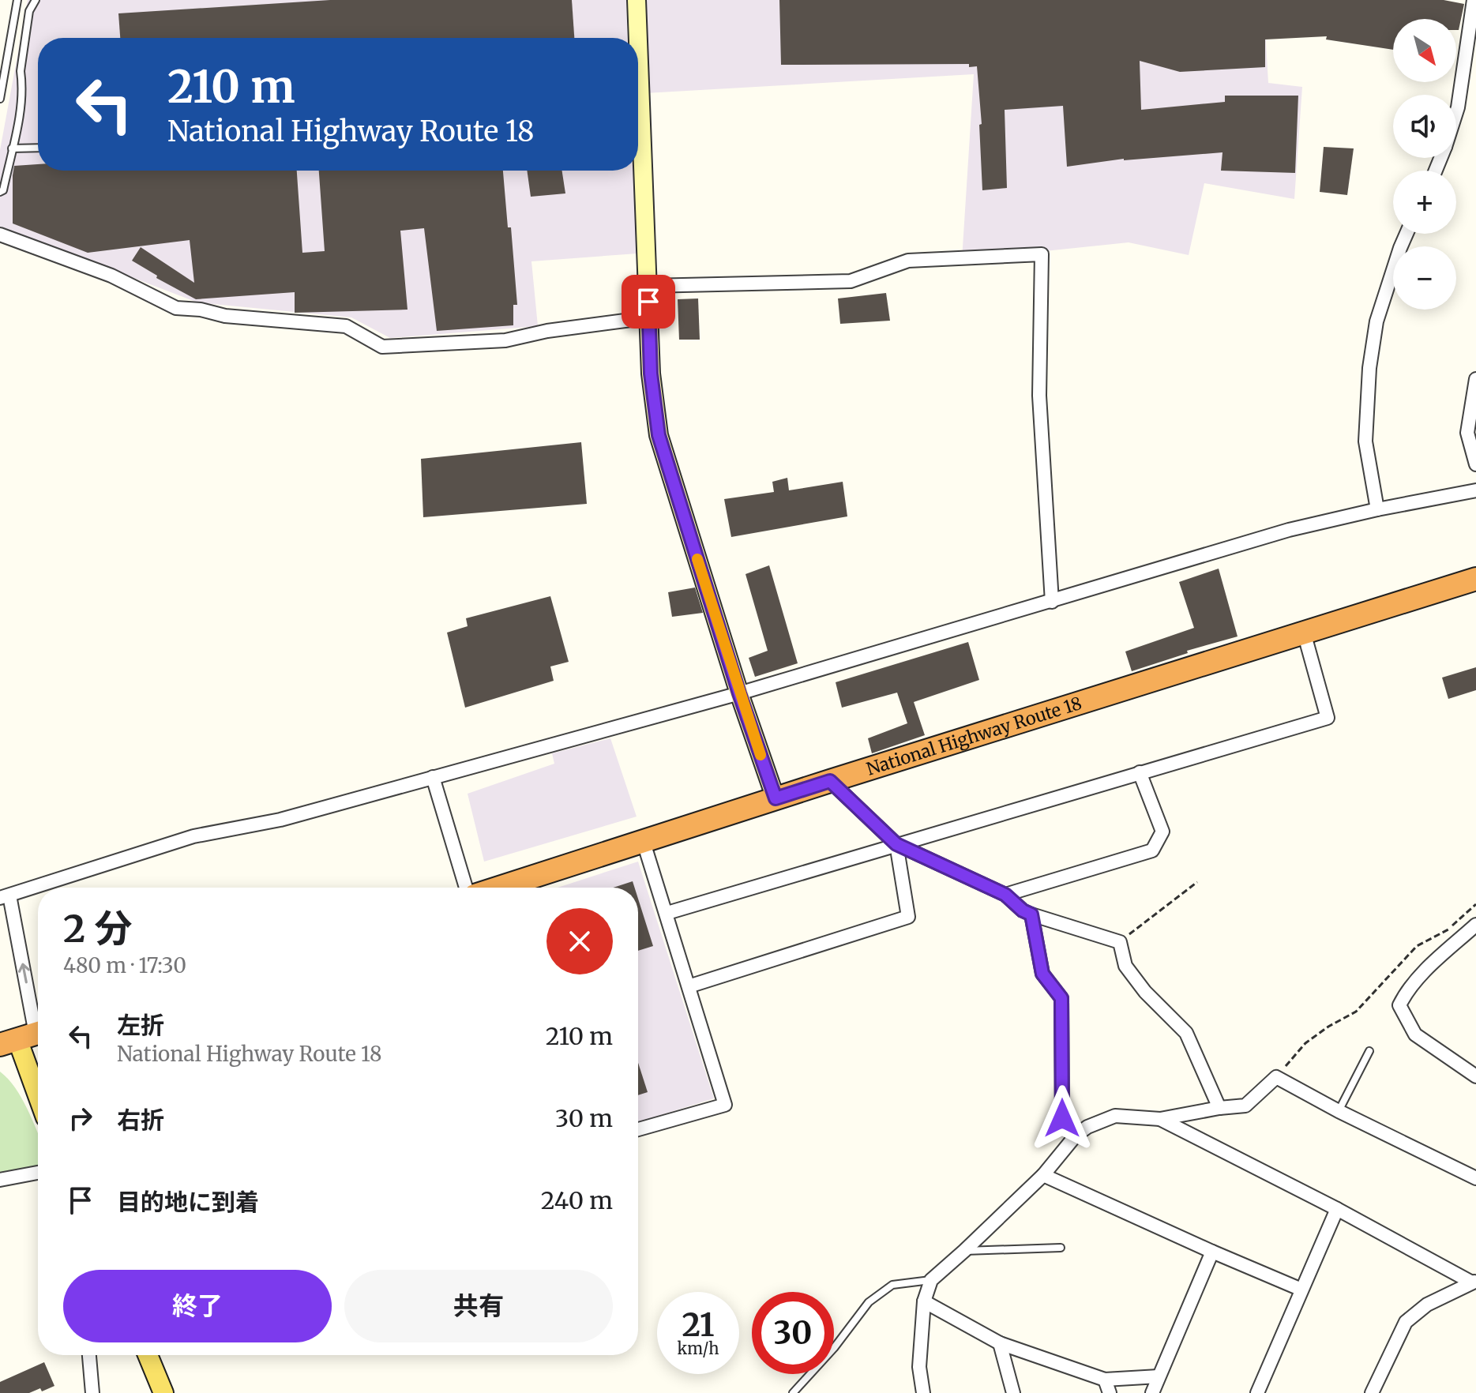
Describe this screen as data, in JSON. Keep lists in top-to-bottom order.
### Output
{
  "streets": {
    "highway": ["National Highway Route 18"]
  },
  "north": "bottom right",
  "page": {
    "map_buttons": ["+", "−"],
    "turn": ["210 m", "National Highway Route 18"],
    "heading": ["2 分", "480 m · 17:30"],
    "list": [
      {
        "name": "左折",
        "note": "National Highway Route 18",
        "value": "210 m"
      },
      {
        "name": "右折",
        "value": "30 m"
      },
      {
        "name": "目的地に到着",
        "value": "240 m"
      }
    ],
    "buttons": ["終了", "共有"],
    "speed": "21 km/h",
    "limit": "30"
  }
}
